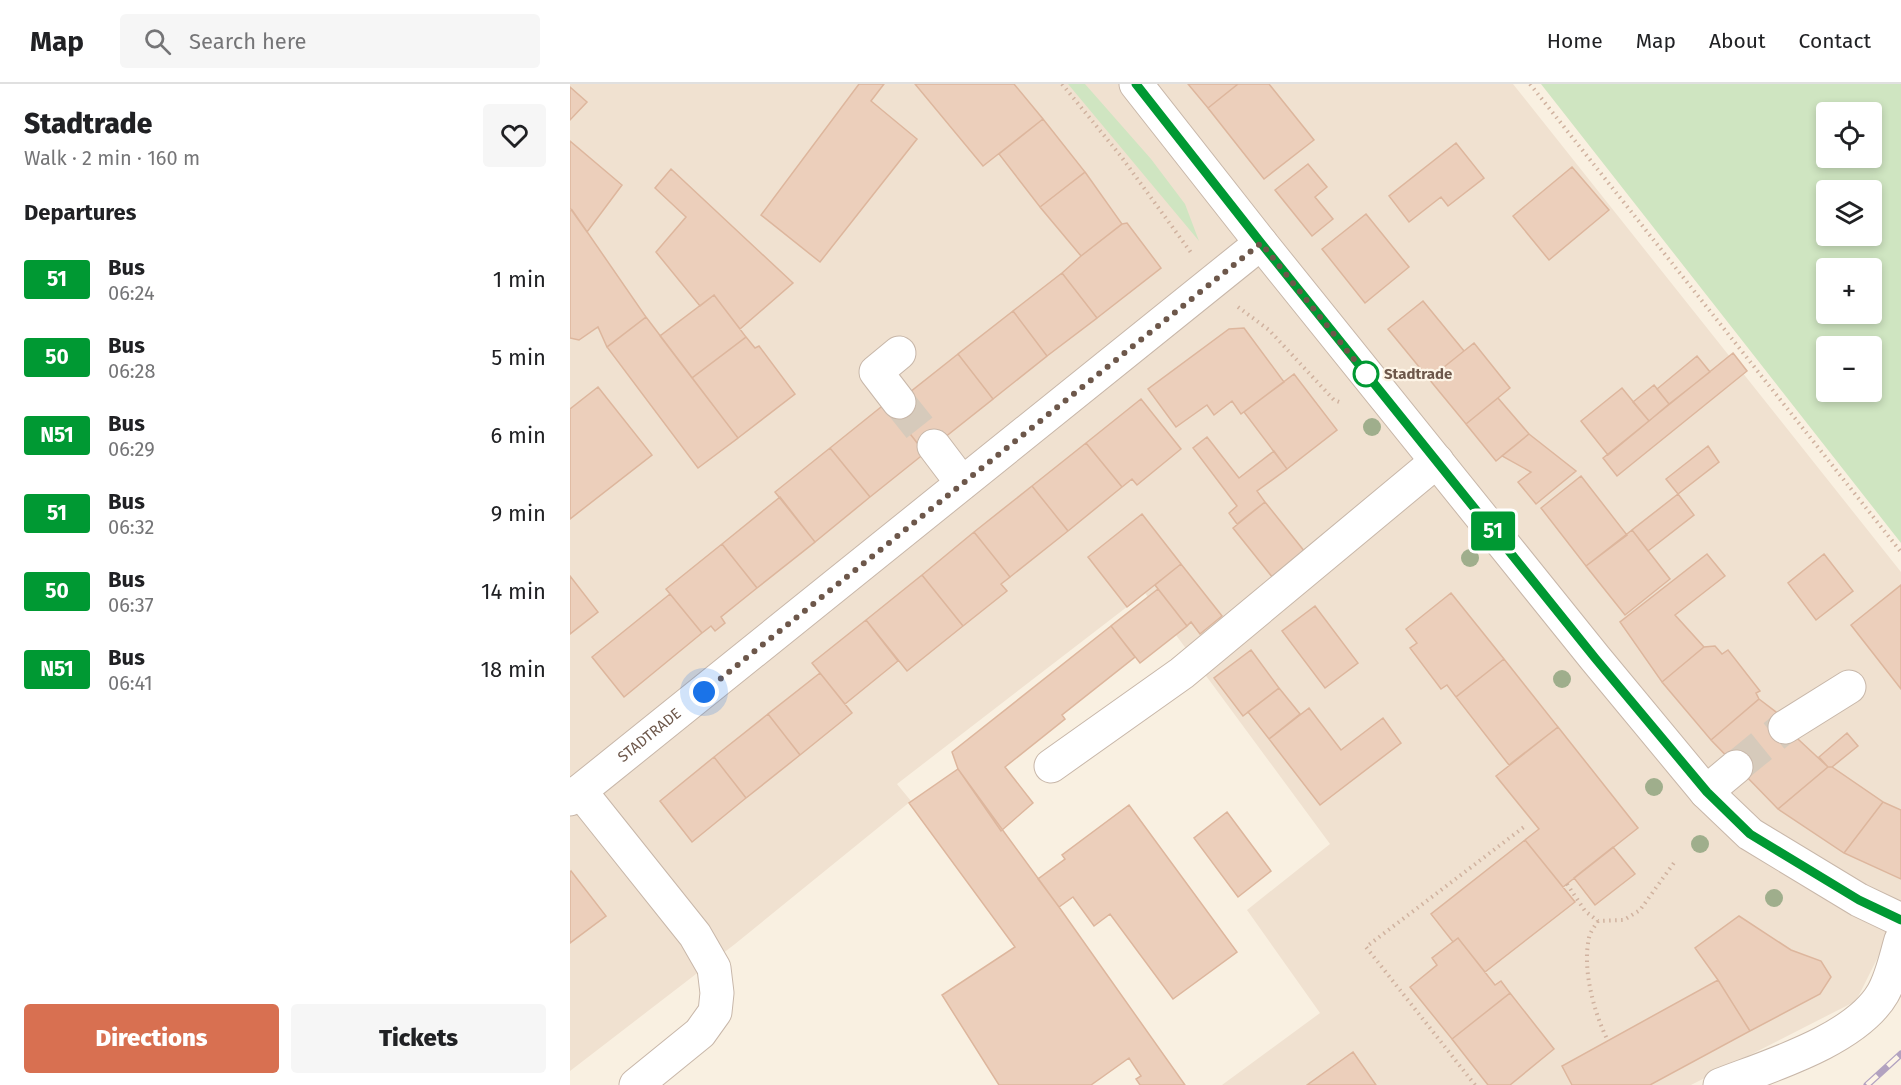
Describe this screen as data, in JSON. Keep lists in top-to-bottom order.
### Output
{
  "streets": {
    "street": ["STADTRADE"]
  },
  "places": ["Stadtrade"],
  "lines": ["bus line 51"],
  "page": {
    "header": "Map",
    "search": "Search here",
    "nav": [
      "Home",
      "Map",
      "About",
      "Contact"
    ],
    "heading": [
      ["Stadtrade", "Walk · 2 min · 160 m"],
      "Departures"
    ],
    "on_map": "51",
    "map_buttons": ["+", "−"],
    "list": [
      {
        "mark": "51",
        "name": "Bus",
        "note": "06:24",
        "value": "1 min"
      },
      {
        "mark": "50",
        "name": "Bus",
        "note": "06:28",
        "value": "5 min"
      },
      {
        "mark": "N51",
        "name": "Bus",
        "note": "06:29",
        "value": "6 min"
      },
      {
        "mark": "51",
        "name": "Bus",
        "note": "06:32",
        "value": "9 min"
      },
      {
        "mark": "50",
        "name": "Bus",
        "note": "06:37",
        "value": "14 min"
      },
      {
        "mark": "N51",
        "name": "Bus",
        "note": "06:41",
        "value": "18 min"
      }
    ],
    "buttons": ["Directions", "Tickets"]
  }
}
